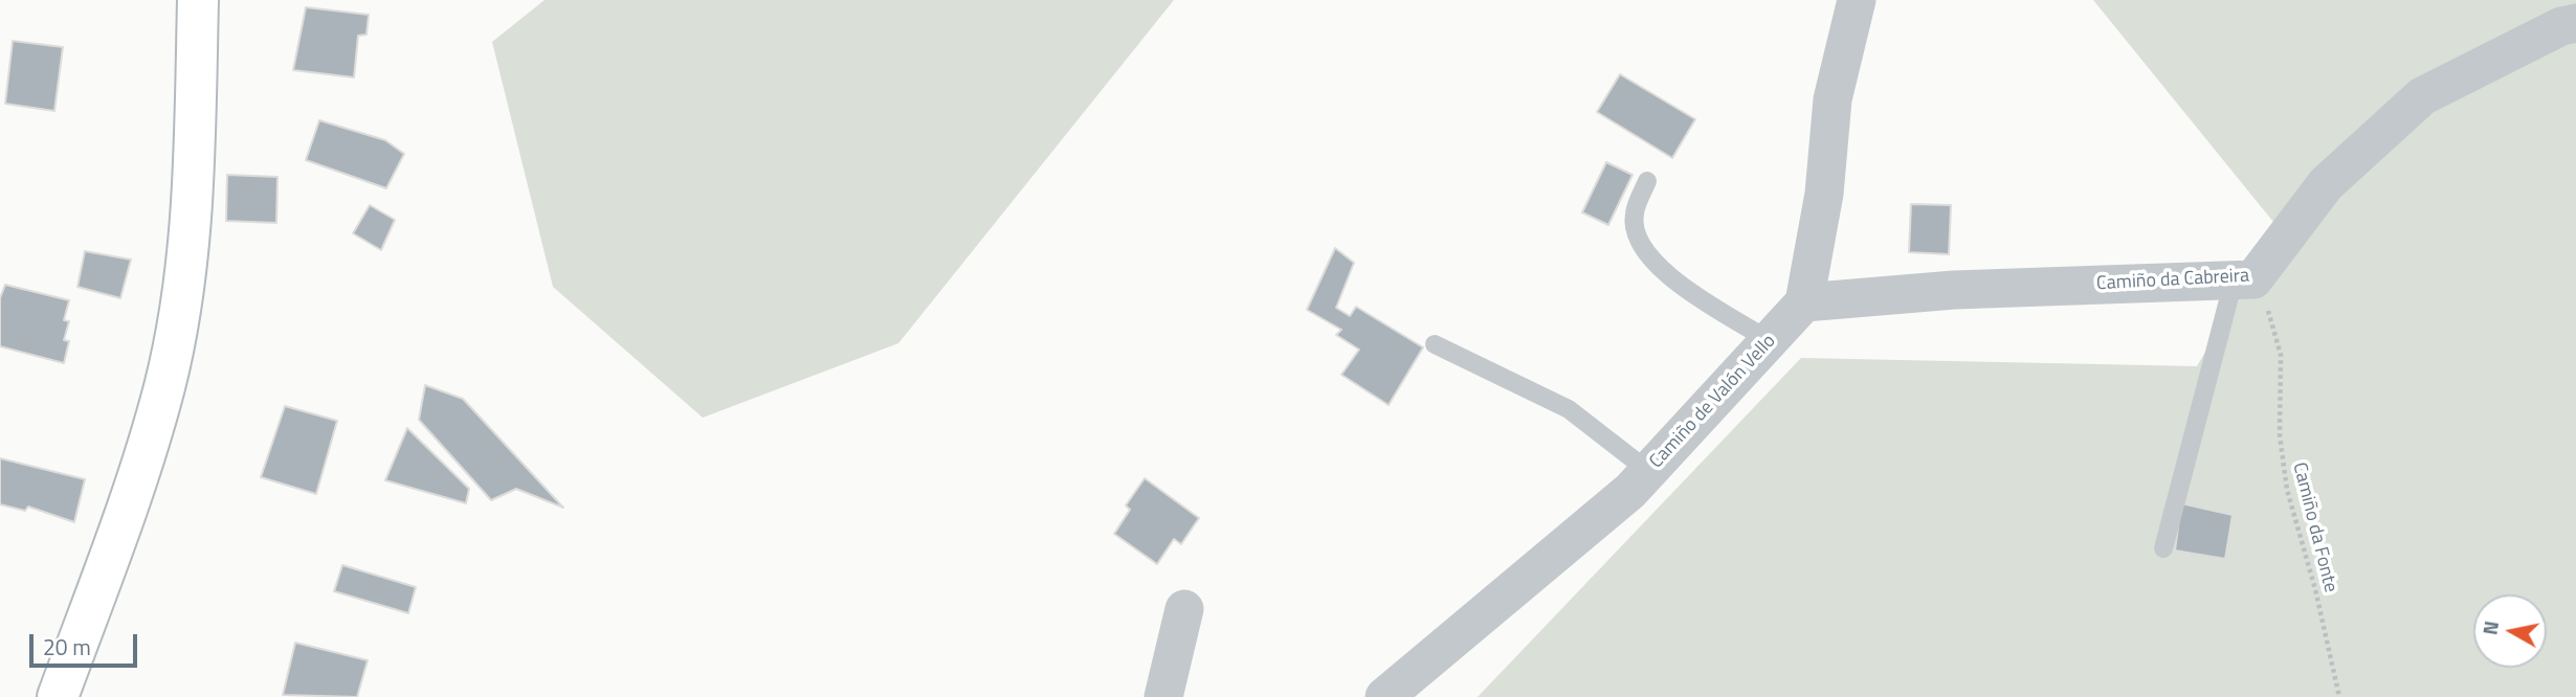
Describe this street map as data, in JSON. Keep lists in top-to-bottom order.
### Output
{
  "streets": {
    "street": ["Camiño da Cabreira", "Camiño de Valón Vello"],
    "path": ["Camiño da Fonte"]
  },
  "crossings": [
    ["Camiño da Cabreira", "Camiño de Valón Vello"],
    ["Camiño da Cabreira", "Camiño da Fonte"]
  ],
  "scale_bar": "20 m",
  "north": "left"
}
